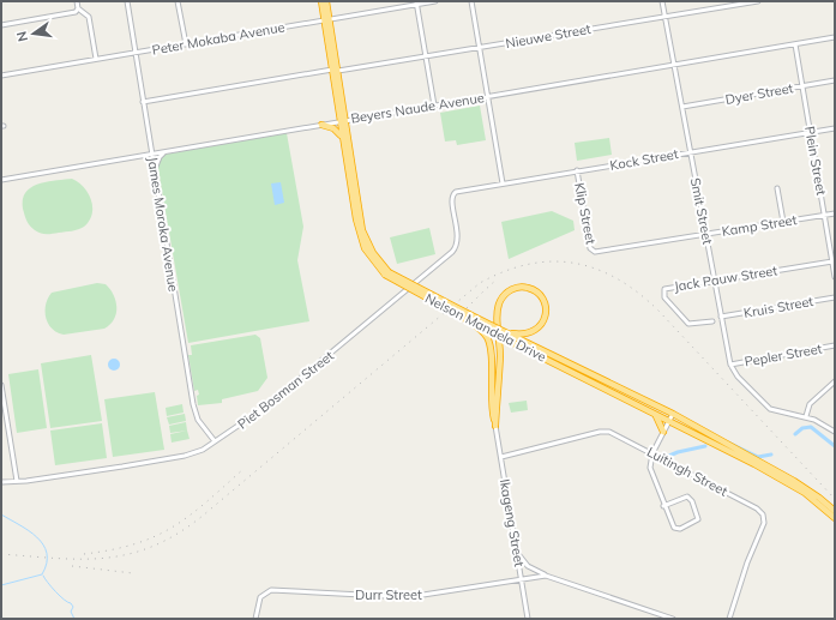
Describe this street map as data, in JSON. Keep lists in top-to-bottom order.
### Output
{
  "streets": {
    "highway": ["Nelson Mandela Drive"],
    "street": [
      "Nieuwe Street",
      "Peter Mokaba Avenue",
      "Dyer Street",
      "Beyers Naude Avenue",
      "Kock Street",
      "Plein Street",
      "Smit Street",
      "Klip Street",
      "James Moroka Avenue",
      "Kamp Street",
      "Jack Pauw Street",
      "Kruis Street",
      "Pepler Street",
      "Piet Bosman Street",
      "Luitingh Street",
      "Ikageng Street",
      "Durr Street"
    ]
  },
  "crossings": [
    ["Nieuwe Street", "Smit Street"],
    ["Nieuwe Street", "James Moroka Avenue"],
    ["Nieuwe Street", "Nelson Mandela Drive"],
    ["Peter Mokaba Avenue", "James Moroka Avenue"],
    ["Peter Mokaba Avenue", "Nelson Mandela Drive"],
    ["Dyer Street", "Plein Street"],
    ["Dyer Street", "Smit Street"],
    ["Beyers Naude Avenue", "Plein Street"],
    ["Beyers Naude Avenue", "Smit Street"],
    ["Beyers Naude Avenue", "James Moroka Avenue"],
    ["Beyers Naude Avenue", "Nelson Mandela Drive"],
    ["Kock Street", "Plein Street"],
    ["Kock Street", "Smit Street"],
    ["Kock Street", "Klip Street"],
    ["Kock Street", "Piet Bosman Street"],
    ["Plein Street", "Kamp Street"],
    ["Plein Street", "Jack Pauw Street"],
    ["Smit Street", "Kamp Street"],
    ["Smit Street", "Jack Pauw Street"],
    ["Smit Street", "Kruis Street"],
    ["Smit Street", "Pepler Street"],
    ["Klip Street", "Kamp Street"],
    ["James Moroka Avenue", "Piet Bosman Street"],
    ["Luitingh Street", "Ikageng Street"],
    ["Ikageng Street", "Durr Street"]
  ],
  "north": "left"
}
